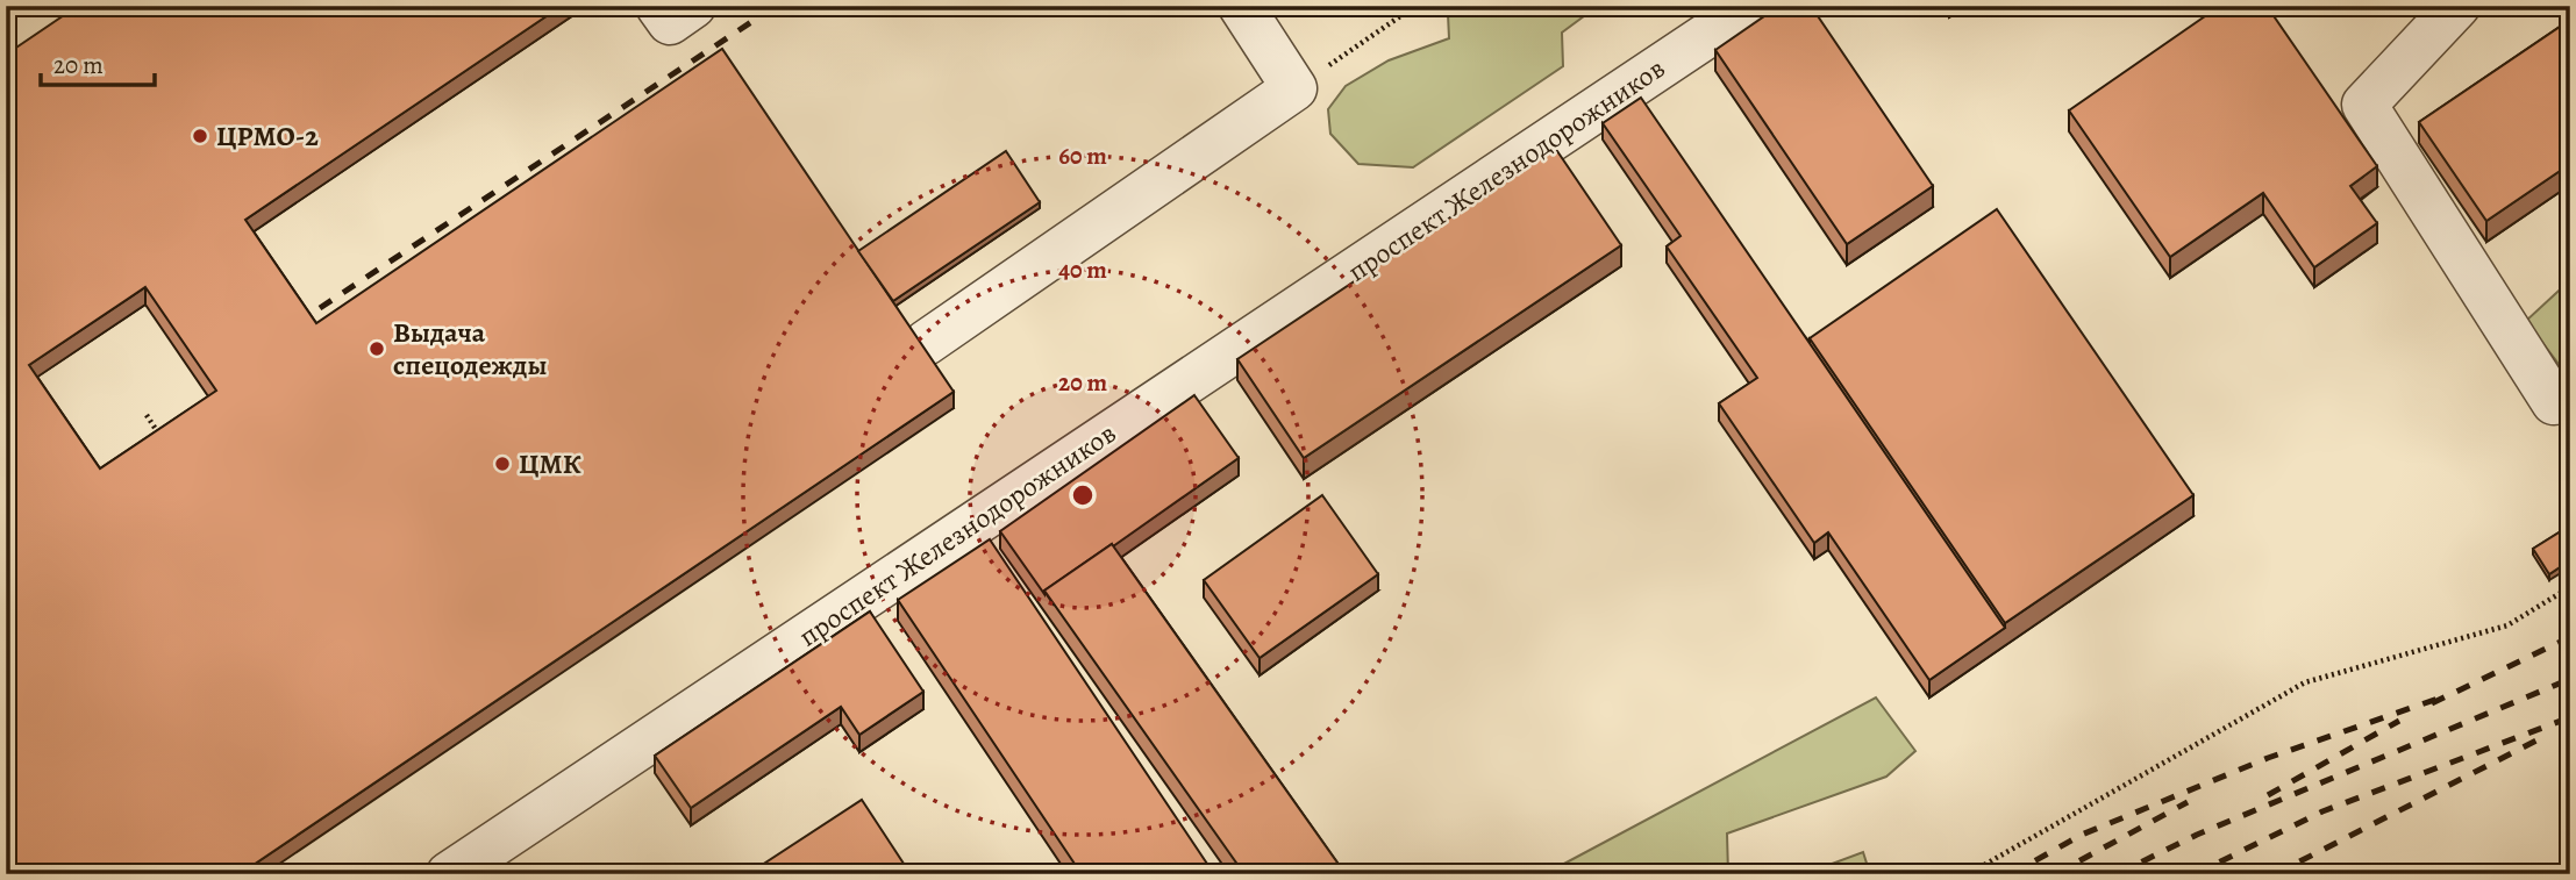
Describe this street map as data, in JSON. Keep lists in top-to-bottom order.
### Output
{
  "streets": {
    "street": ["проспект Железнодорожников"]
  },
  "places": ["ЦРМО-2", "Выдача спецодежды", "ЦМК"],
  "scale_bar": "20 m",
  "rings": ["60 m", "40 m", "20 m"]
}
